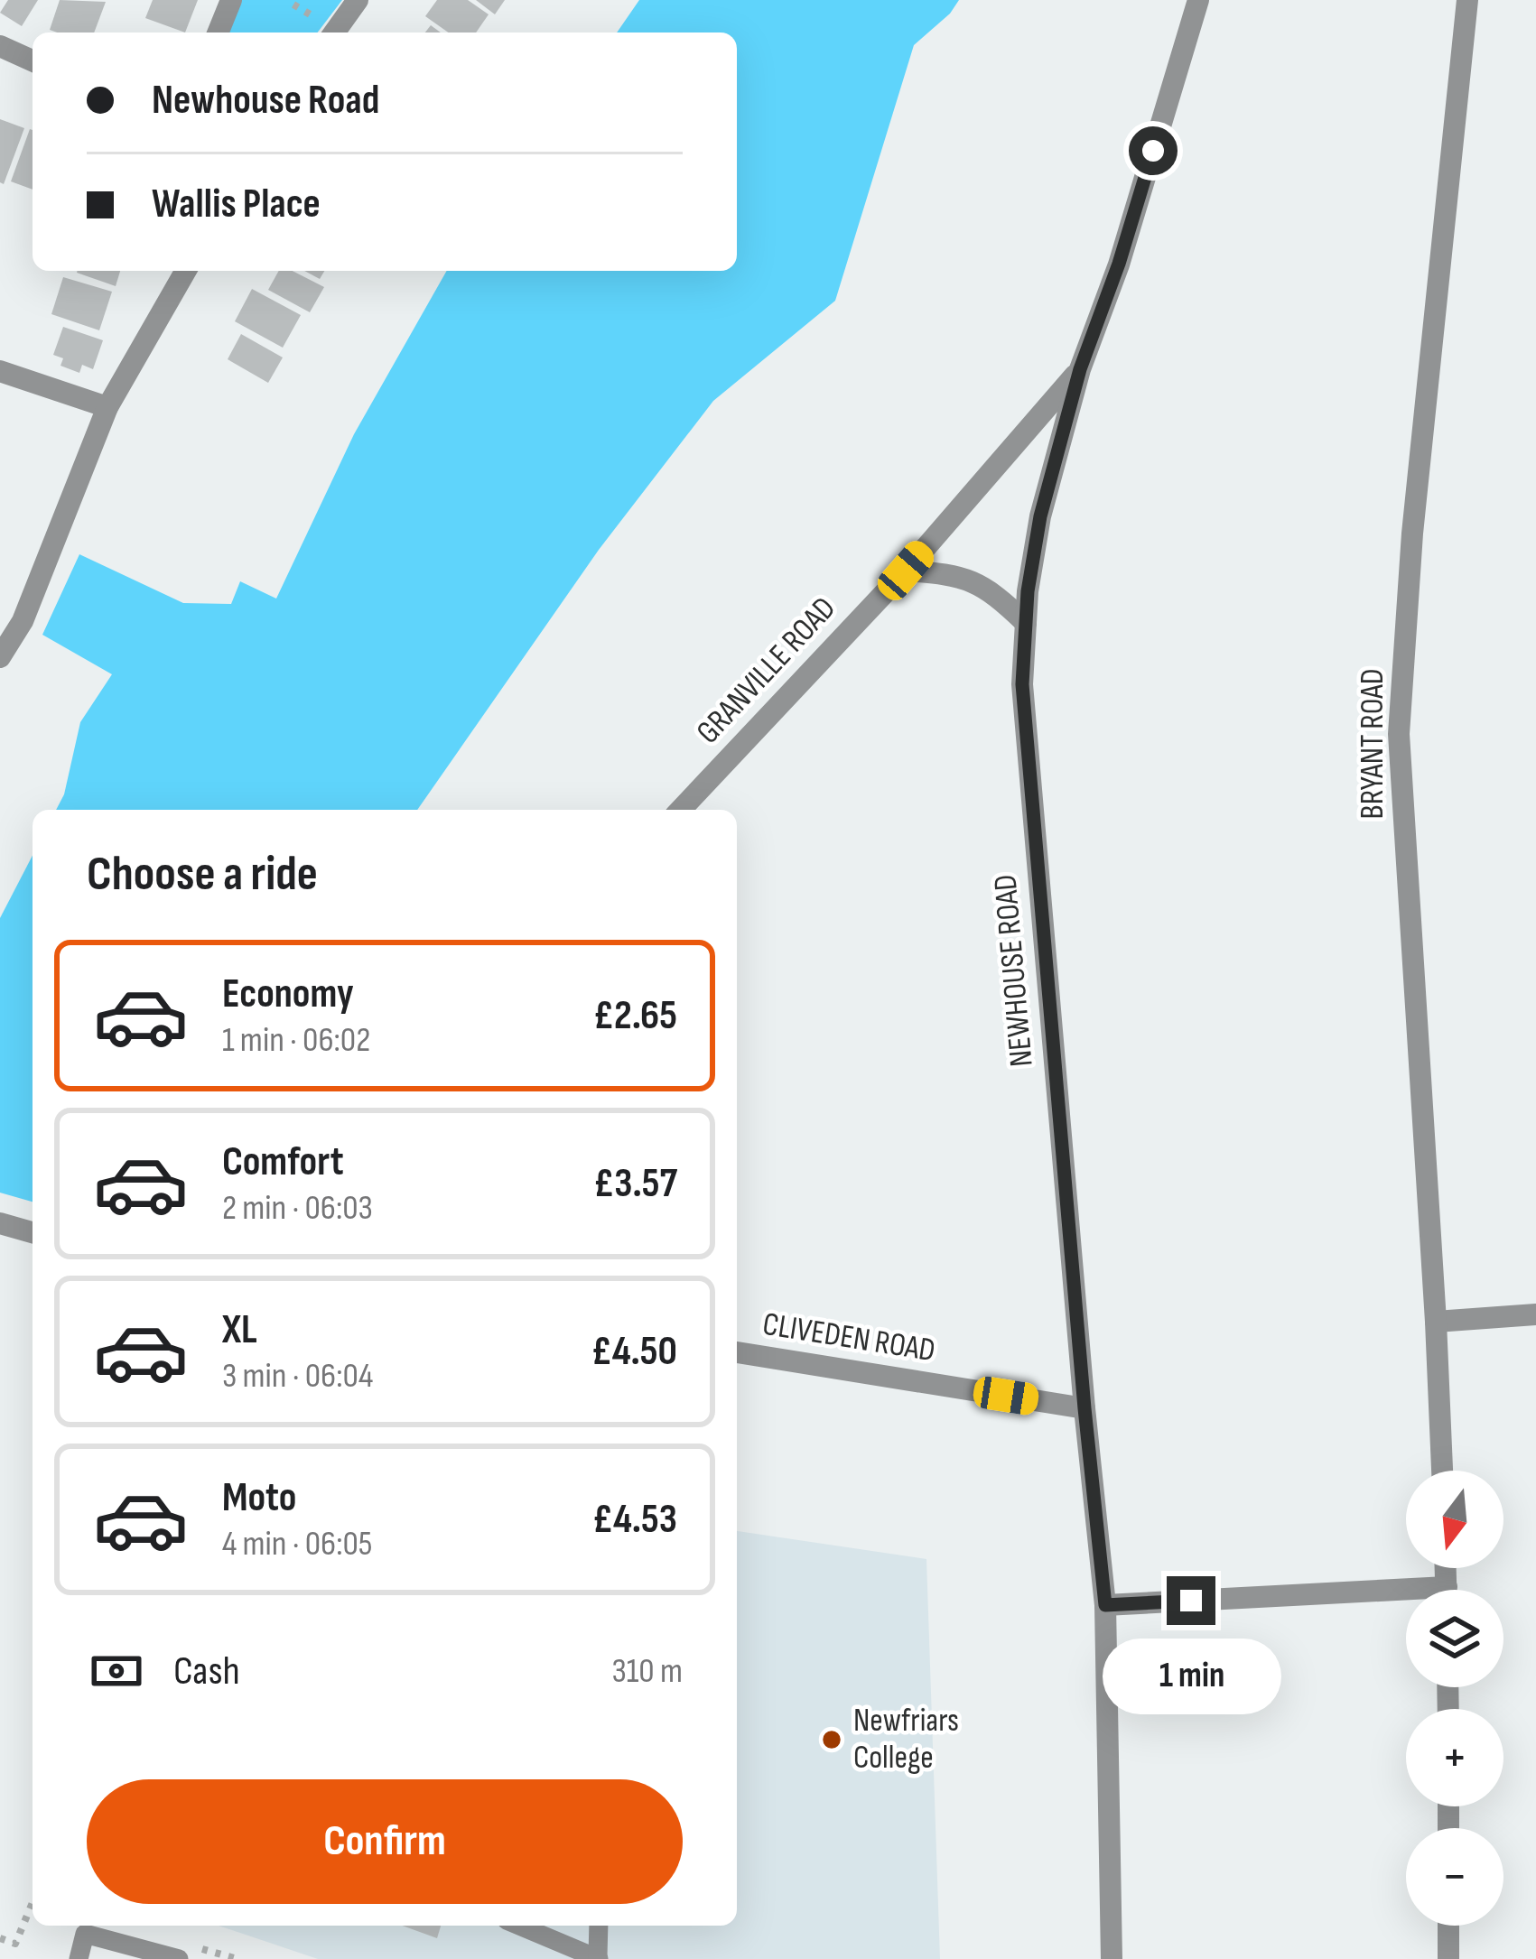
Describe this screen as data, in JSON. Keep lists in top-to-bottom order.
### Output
{
  "streets": {
    "street": [
      "GRANVILLE ROAD",
      "BRYANT ROAD",
      "NEWHOUSE ROAD",
      "CLIVEDEN ROAD"
    ]
  },
  "crossings": [
    ["GRANVILLE ROAD", "NEWHOUSE ROAD"],
    ["NEWHOUSE ROAD", "CLIVEDEN ROAD"]
  ],
  "places": ["Newfriars College"],
  "north": "bottom",
  "page": {
    "banner": ["Newhouse Road", "Wallis Place"],
    "heading": "Choose a ride",
    "list": [
      {
        "name": "Economy",
        "note": "1 min · 06:02",
        "value": "£2.65"
      },
      {
        "name": "Comfort",
        "note": "2 min · 06:03",
        "value": "£3.57"
      },
      {
        "name": "XL",
        "note": "3 min · 06:04",
        "value": "£4.50"
      },
      {
        "name": "Moto",
        "note": "4 min · 06:05",
        "value": "£4.53"
      }
    ],
    "map_buttons": ["+", "−"],
    "pay": ["Cash", "310 m"],
    "bubble": "1 min",
    "buttons": "Confirm"
  }
}
